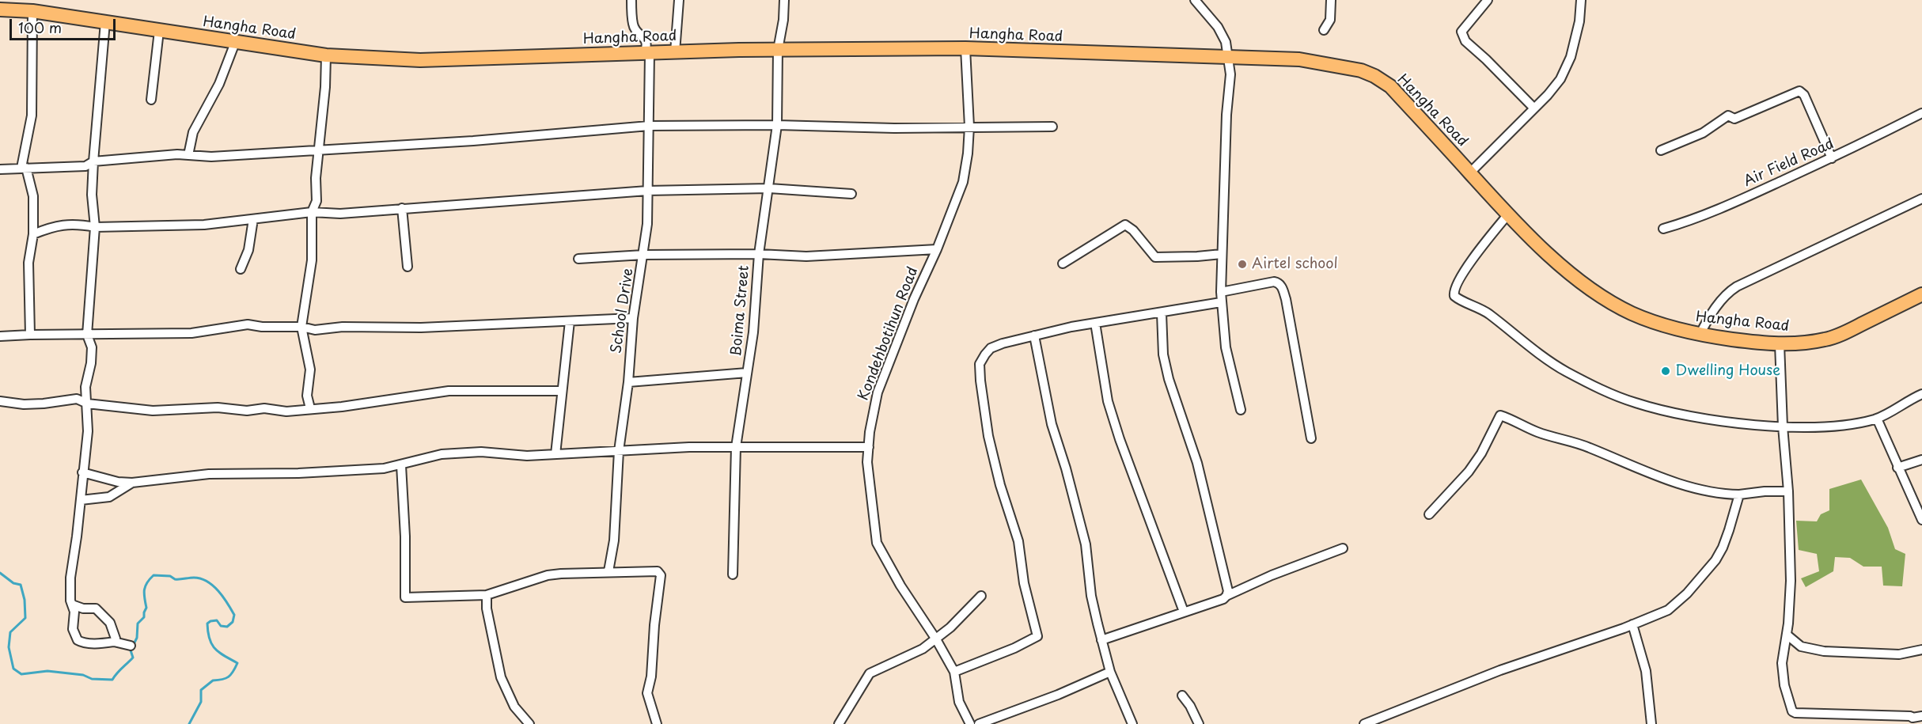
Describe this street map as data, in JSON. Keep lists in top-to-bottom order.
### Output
{
  "streets": {
    "highway": ["Hangha Road"],
    "street": [
      "Air Field Road",
      "School Drive",
      "Boima Street",
      "Kondehbotihun Road"
    ]
  },
  "crossings": [
    ["Hangha Road", "School Drive"],
    ["Hangha Road", "Boima Street"],
    ["Hangha Road", "Kondehbotihun Road"]
  ],
  "places": ["Airtel school", "Dwelling House"],
  "scale_bar": "100 m"
}
